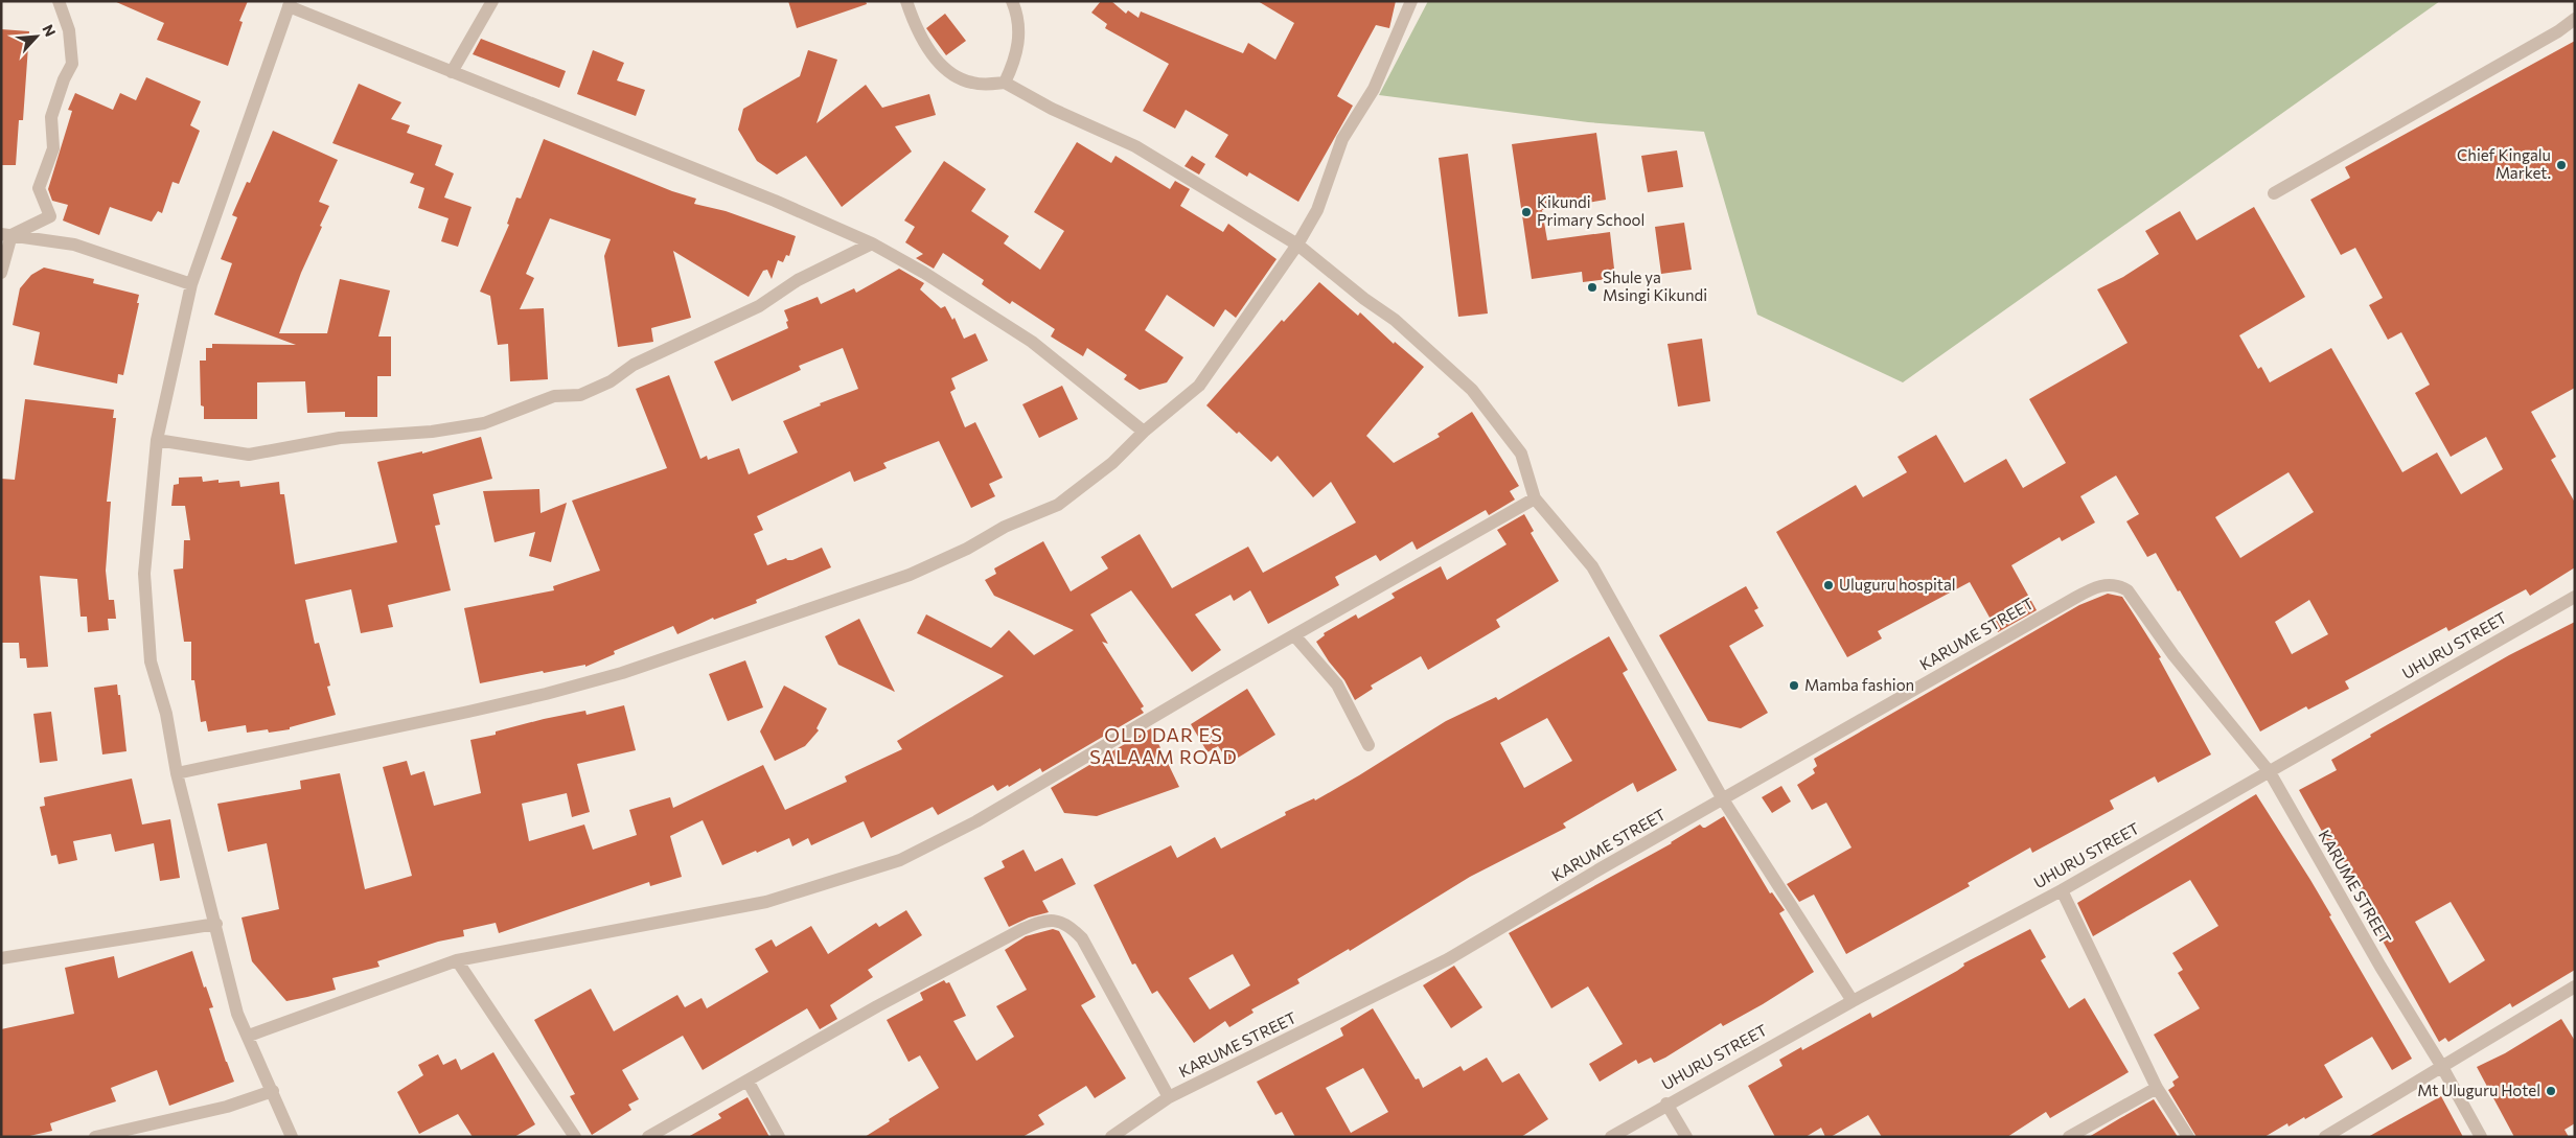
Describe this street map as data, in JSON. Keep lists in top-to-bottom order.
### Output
{
  "streets": {
    "street": ["KARUME STREET", "UHURU STREET"]
  },
  "crossings": [
    ["KARUME STREET", "UHURU STREET"]
  ],
  "districts": ["OLD DAR ES SALAAM ROAD"],
  "places": [
    "Chief Kingalu Market.",
    "Kikundi Primary School",
    "Shule ya Msingi Kikundi",
    "Uluguru hospital",
    "Mamba fashion",
    "Mt Uluguru Hotel"
  ],
  "north": "top right"
}
